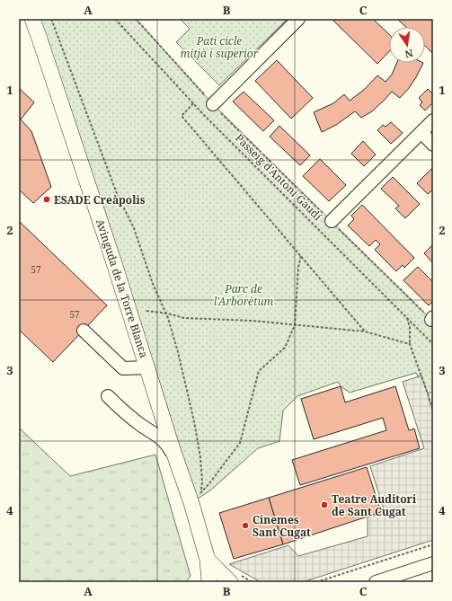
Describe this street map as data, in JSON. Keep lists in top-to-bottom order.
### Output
{
  "streets": {
    "main road": ["Avinguda de la Torre Blanca"],
    "path": ["Passeig d'Antoni Gaudí"]
  },
  "parks": ["Pati cicle mitjà i superior", "Parc de l'Arborètum"],
  "places": ["ESADE Creàpolis", "Teatre Auditori de Sant Cugat", "Cinemes Sant Cugat"],
  "house_numbers": ["57", "57"],
  "north": "bottom",
  "grid": {
    "columns": ["A", "B", "C"],
    "rows": [
      "1",
      "2",
      "3",
      "4"
    ]
  }
}
